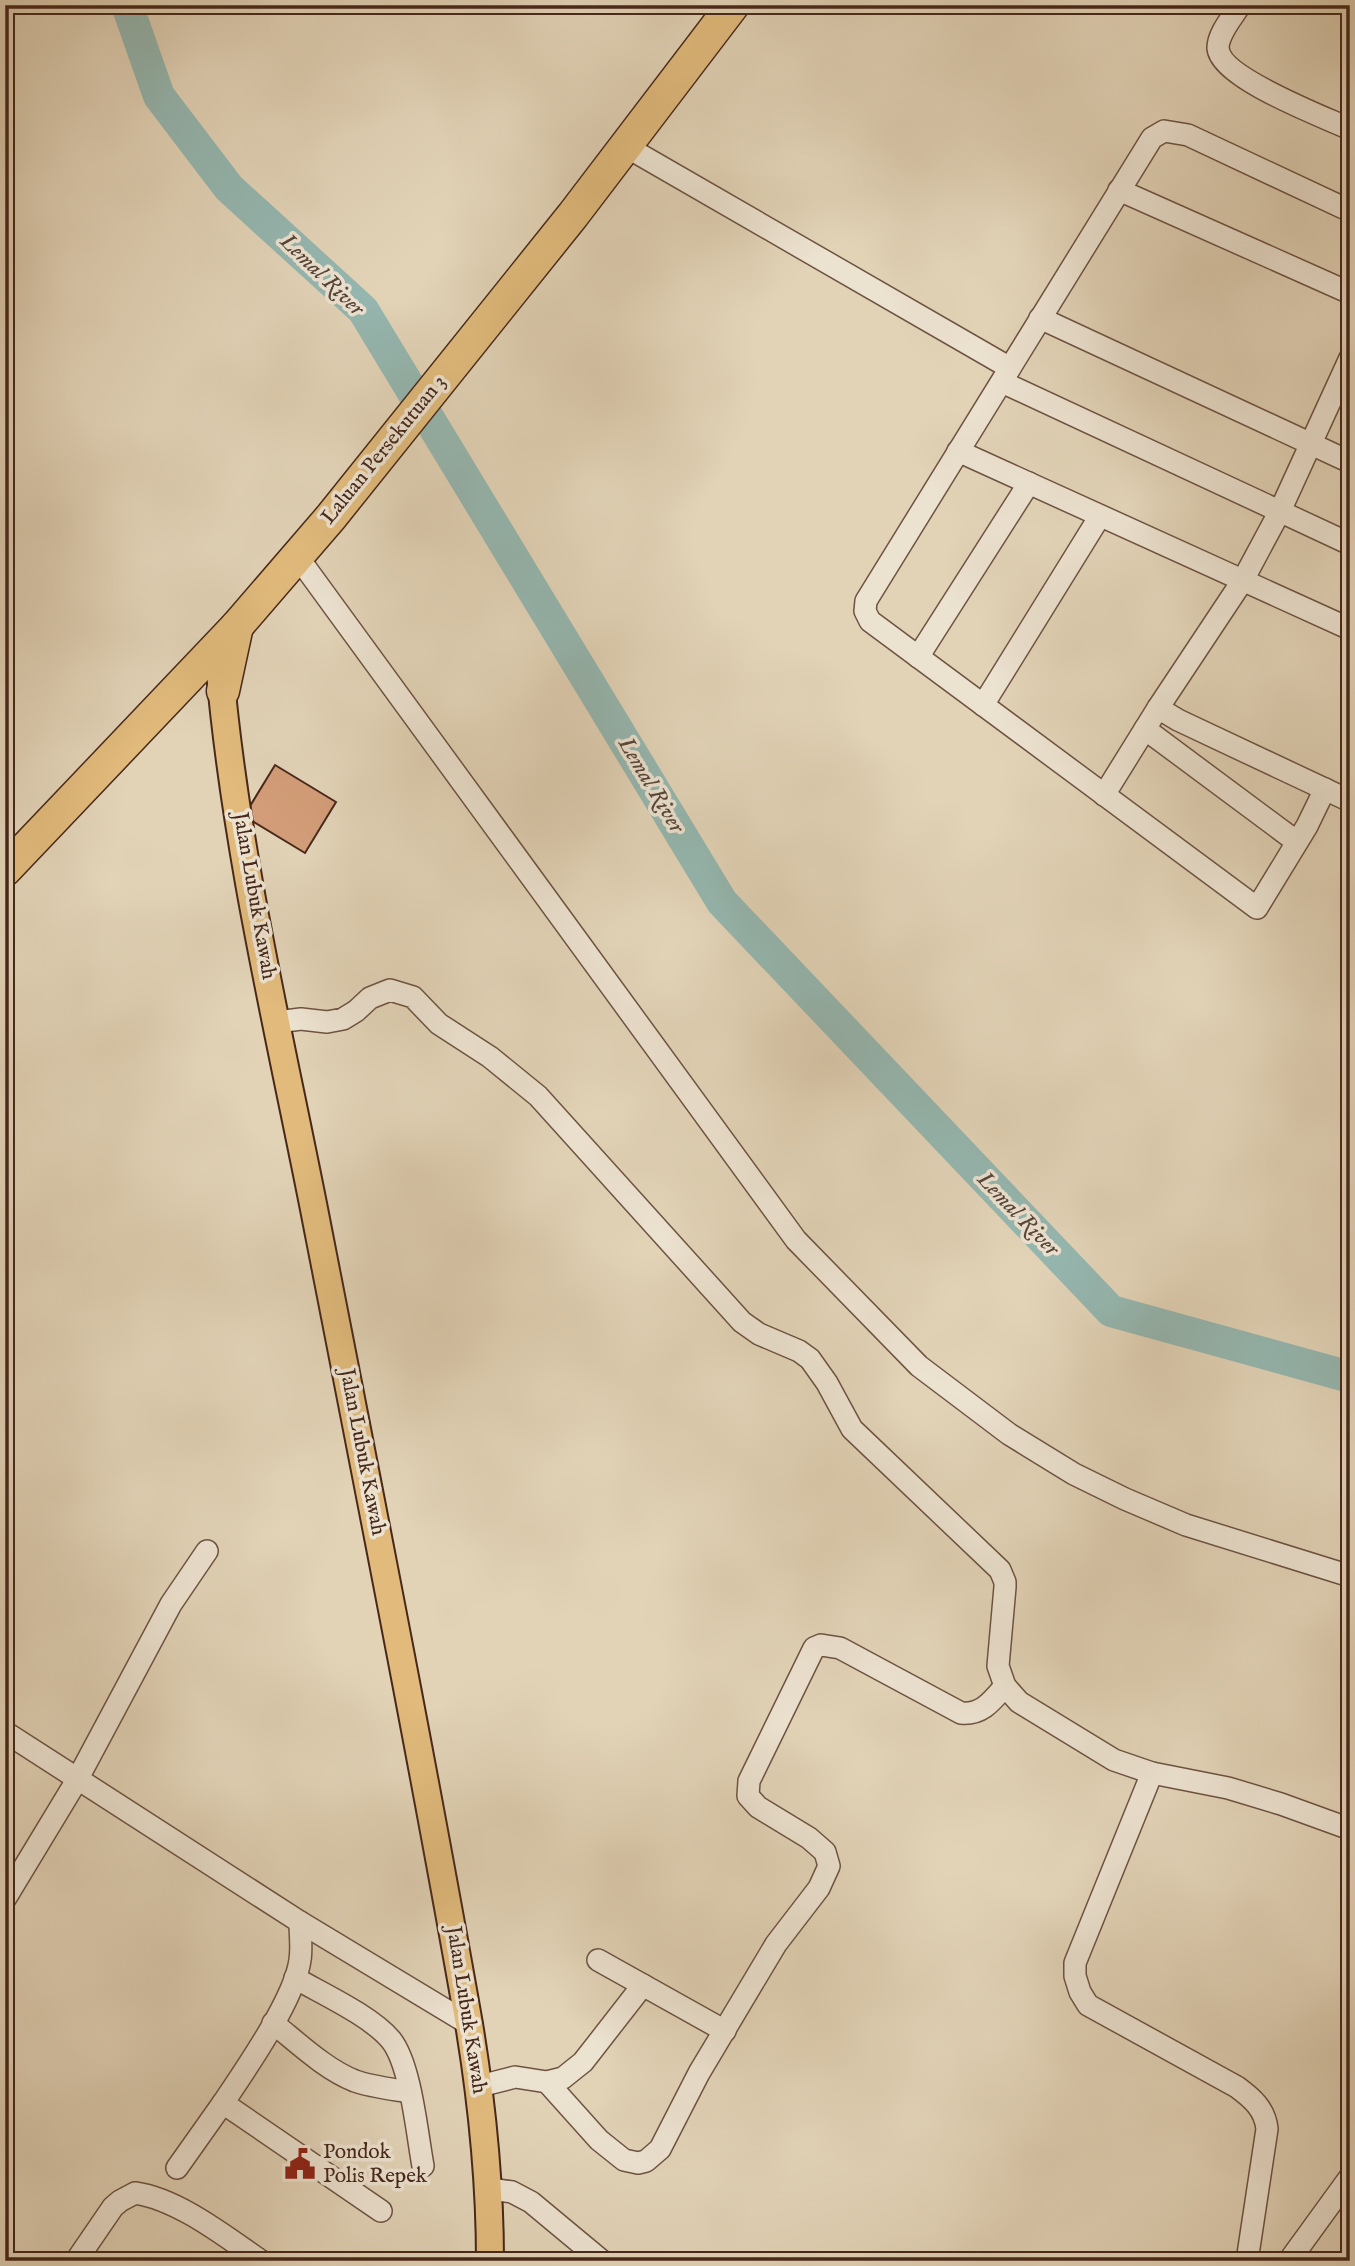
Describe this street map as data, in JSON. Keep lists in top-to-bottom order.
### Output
{
  "streets": {
    "highway": ["Laluan Persekutuan 3"],
    "main road": ["Jalan Lubuk Kawah"]
  },
  "water": ["Lemal River"],
  "places": {
    "public building": ["Pondok Polis Repek"]
  }
}
